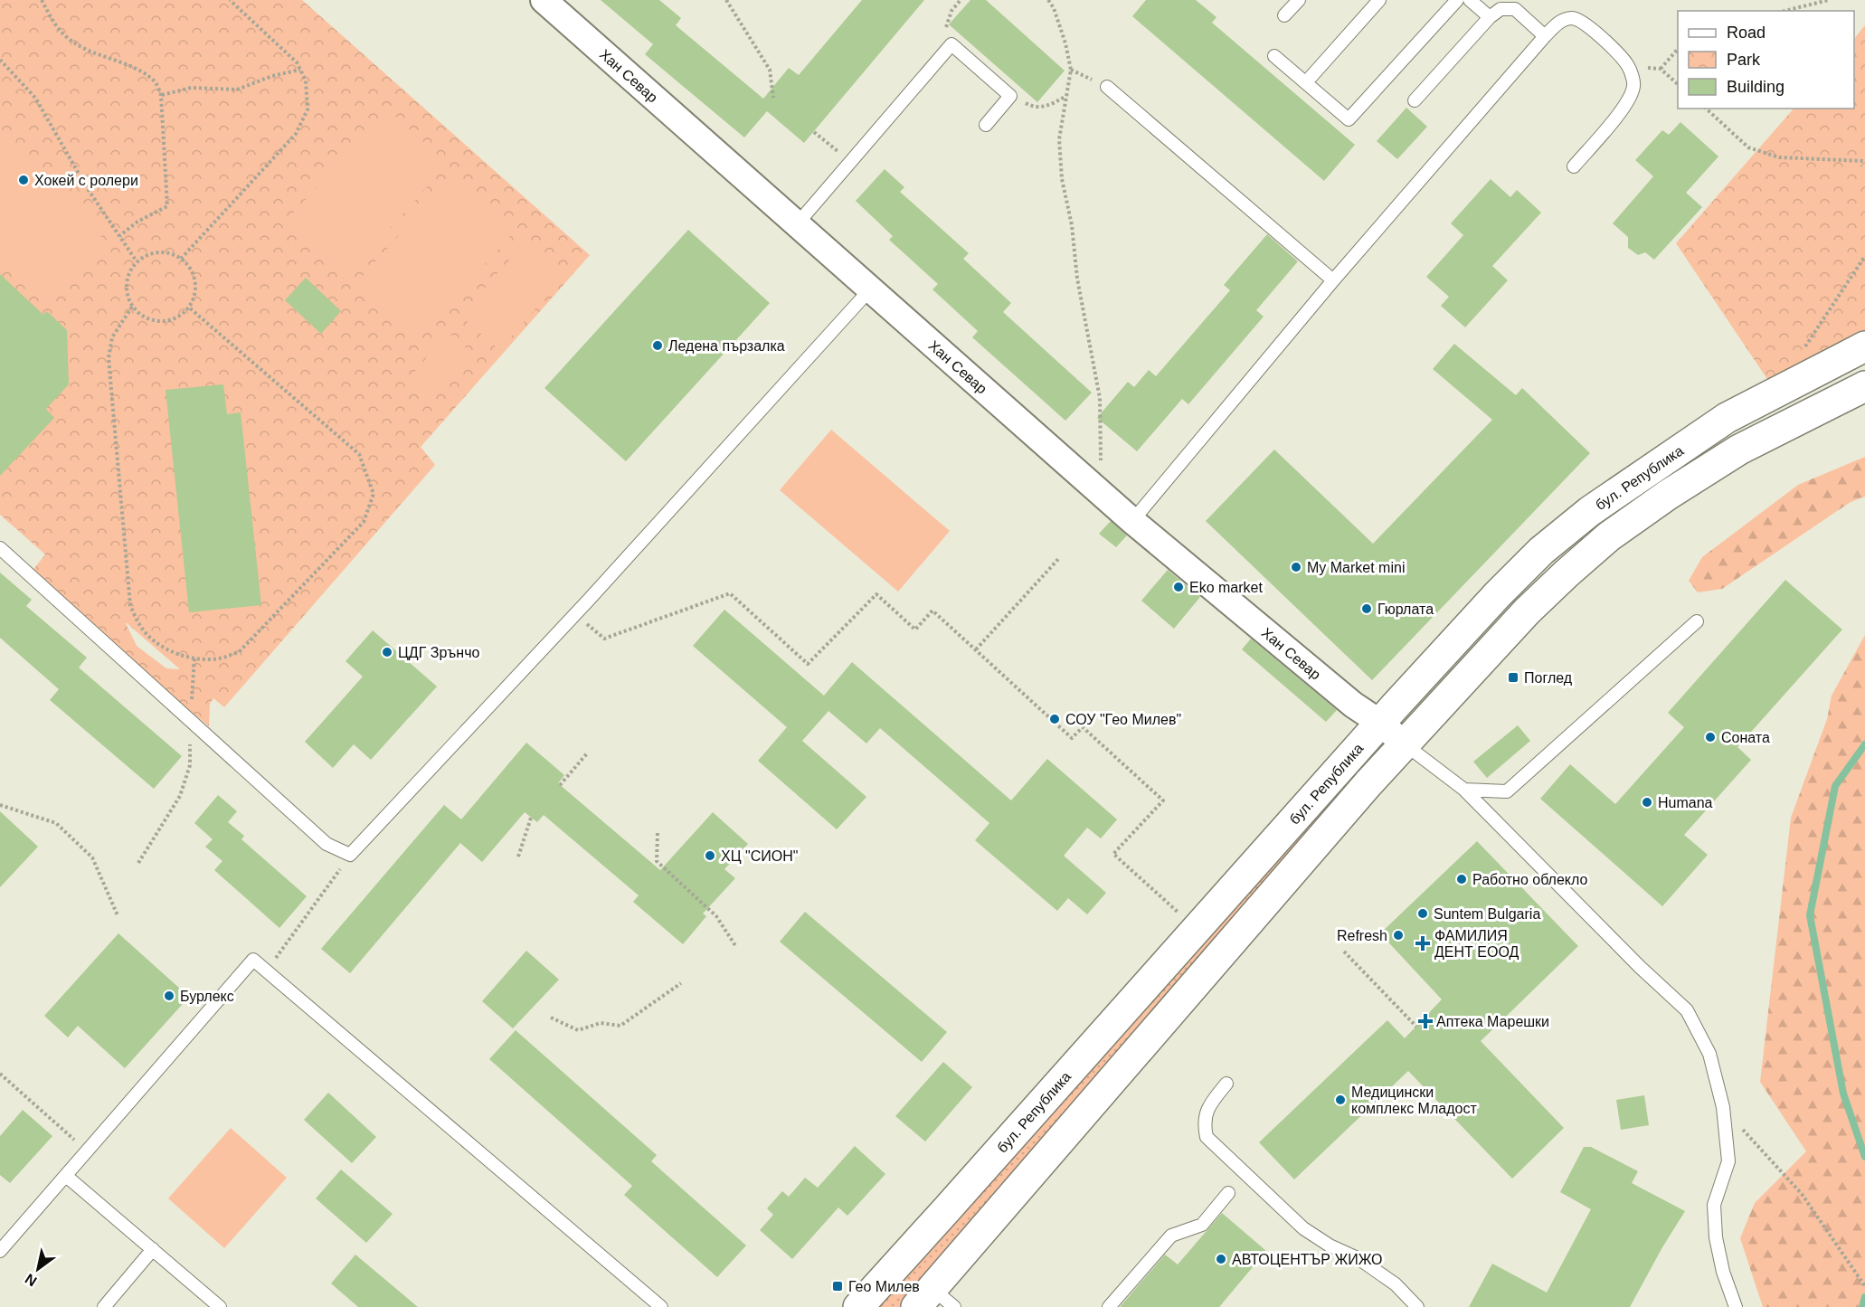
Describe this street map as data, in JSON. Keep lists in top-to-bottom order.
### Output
{
  "streets": {
    "street": ["Хан Севар", "бул. Република"]
  },
  "crossings": [
    ["Хан Севар", "бул. Република"]
  ],
  "places": {
    "other": [
      "Хокей с ролери",
      "Ледена пързалка",
      "My Market mini",
      "Eko market",
      "Гюрлата",
      "ЦДГ Зрънчо",
      "СОУ \"Гео Милев\"",
      "Соната",
      "Humana",
      "ХЦ \"СИОН\"",
      "Работно облекло",
      "Suntem Bulgaria",
      "Refresh",
      "Бурлекс",
      "Медицински комплекс Младост",
      "АВТОЦЕНТЪР ЖИЖО"
    ],
    "transit": ["Поглед", "Гео Милев"],
    "health": ["ФАМИЛИЯ ДЕНТ ЕООД", "Аптека Марешки"]
  },
  "legend": ["Road", "Park", "Building"],
  "north": "bottom left"
}
